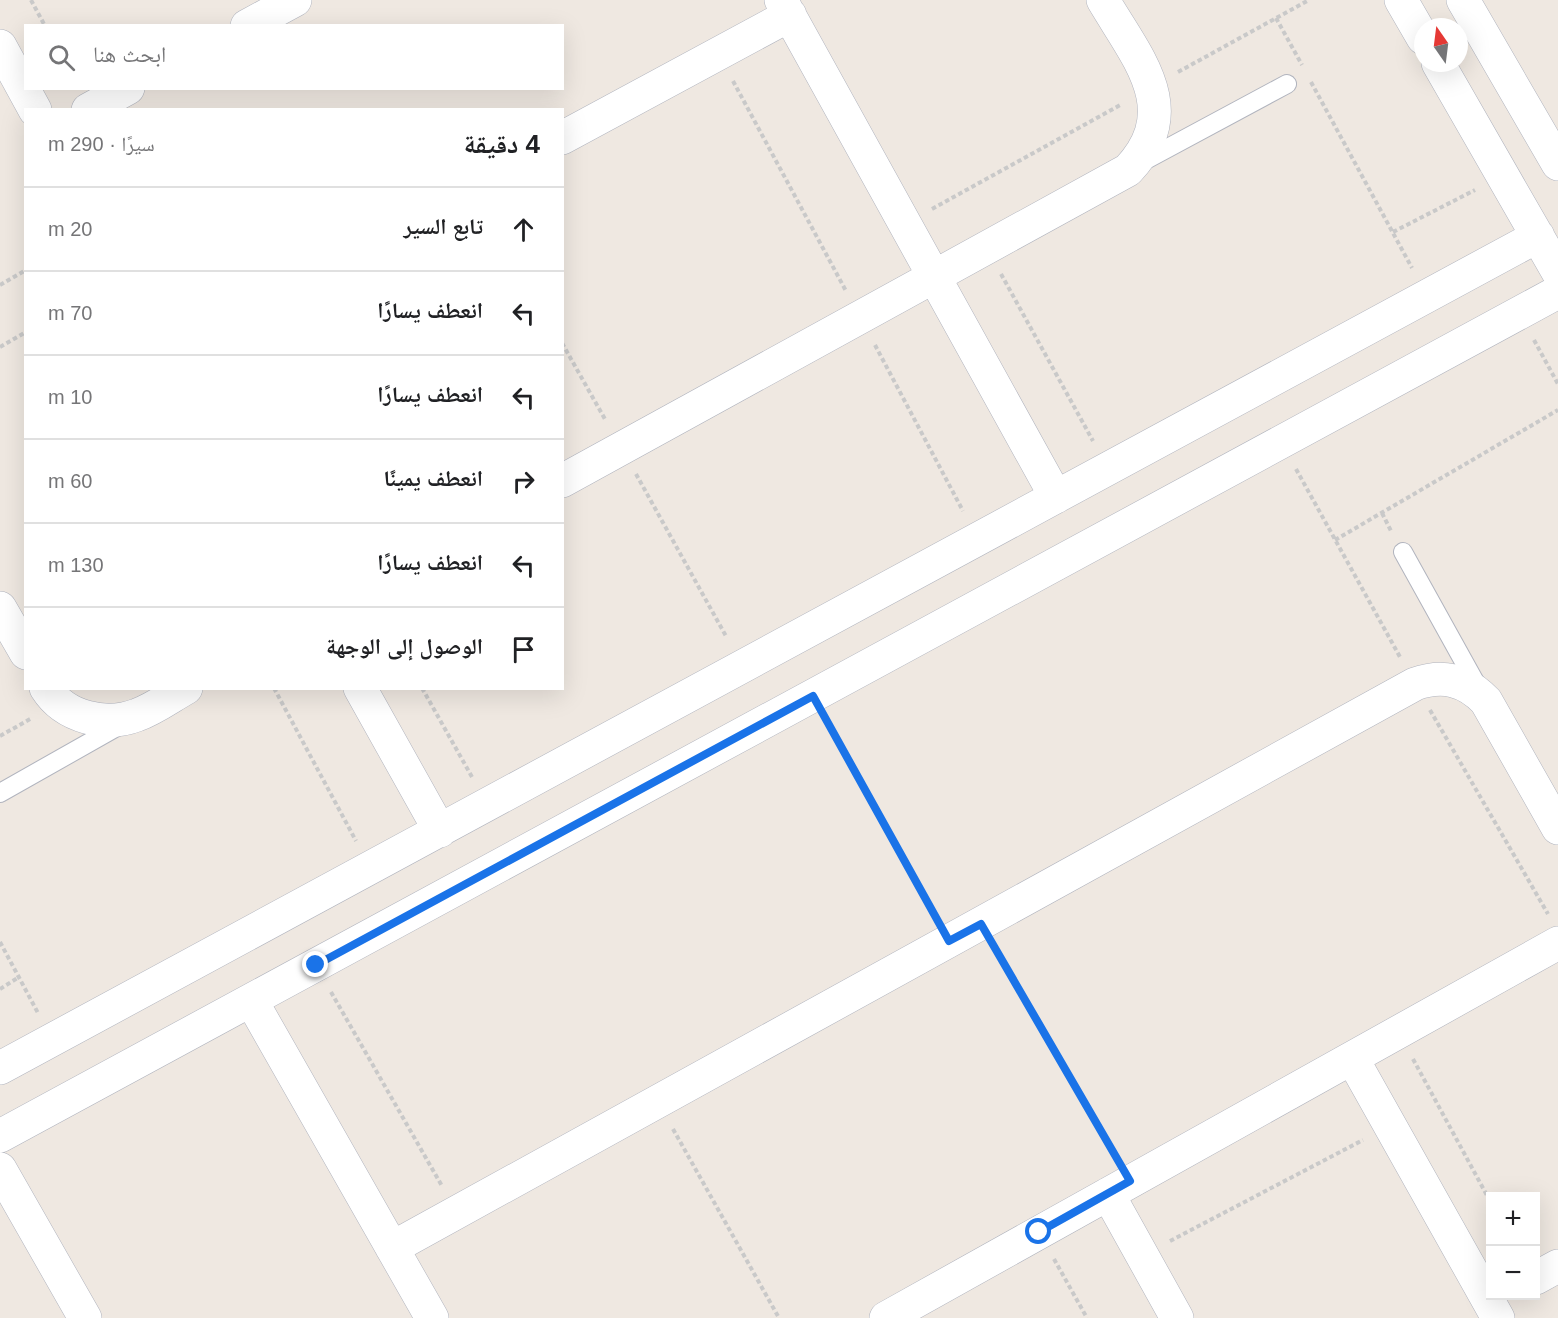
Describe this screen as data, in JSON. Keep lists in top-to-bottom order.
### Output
{
  "north": "top",
  "page": {
    "search": "ابحث هنا",
    "heading": ["4 دقيقة", "سيرًا · 290 m"],
    "list": [
      ["تابع السير", "20 m"],
      ["انعطف يسارًا", "70 m"],
      ["انعطف يسارًا", "10 m"],
      ["انعطف يمينًا", "60 m"],
      ["انعطف يسارًا", "130 m"],
      "الوصول إلى الوجهة"
    ],
    "map_buttons": ["+", "−"]
  }
}
